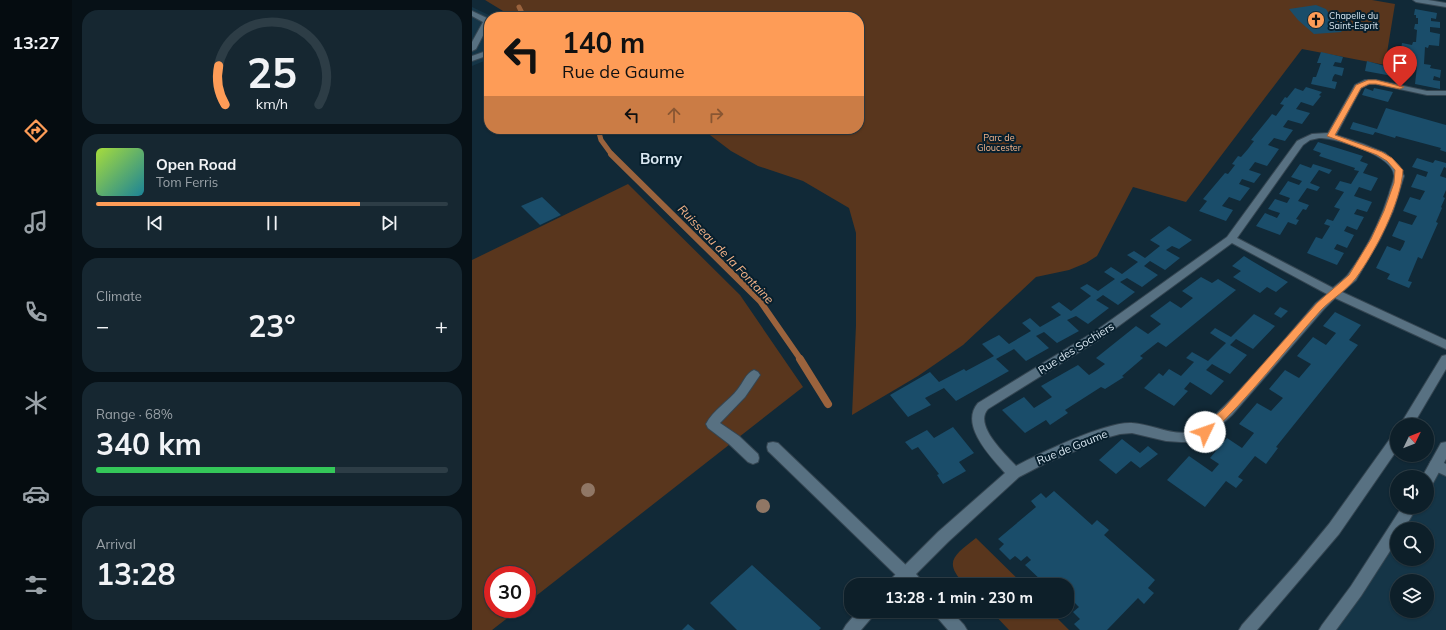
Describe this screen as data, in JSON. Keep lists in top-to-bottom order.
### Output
{
  "streets": {
    "street": ["Rue des Sochiers", "Rue de Gaume"]
  },
  "crossings": [
    ["Rue des Sochiers", "Rue de Gaume"]
  ],
  "districts": ["Borny"],
  "water": ["Ruisseau de la Fontaine"],
  "parks": ["Parc de Gloucester"],
  "places": {
    "church": ["Chapelle du Saint-Esprit"]
  },
  "north": "top right",
  "page": {
    "tabs": "13:27",
    "turn": ["140 m", "Rue de Gaume"],
    "song": ["Open Road", "Tom Ferris"],
    "tile": [
      "Climate",
      ["Range · 68%", "340 km"],
      ["Arrival", "13:28"]
    ],
    "heat": ["−", "23°", "+"],
    "limit": "30",
    "trip": "13:28 · 1 min · 230 m",
    "gauge": ["25", "km/h"]
  }
}
